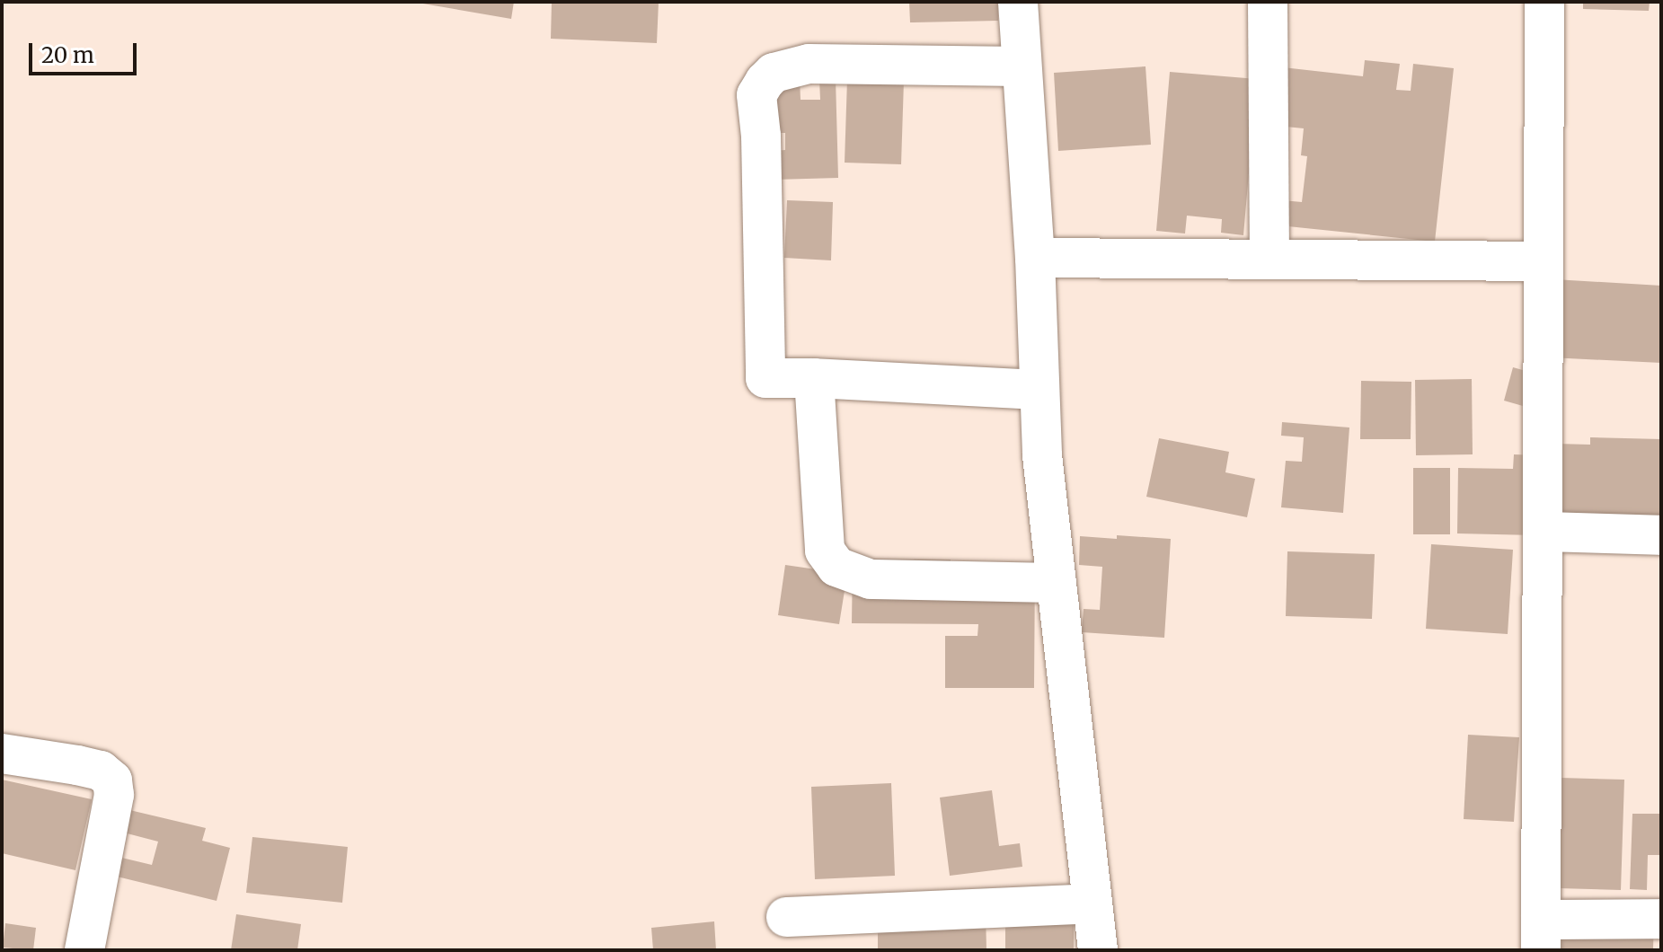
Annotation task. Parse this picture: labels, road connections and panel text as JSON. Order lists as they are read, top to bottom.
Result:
{
  "scale_bar": "20 m"
}
